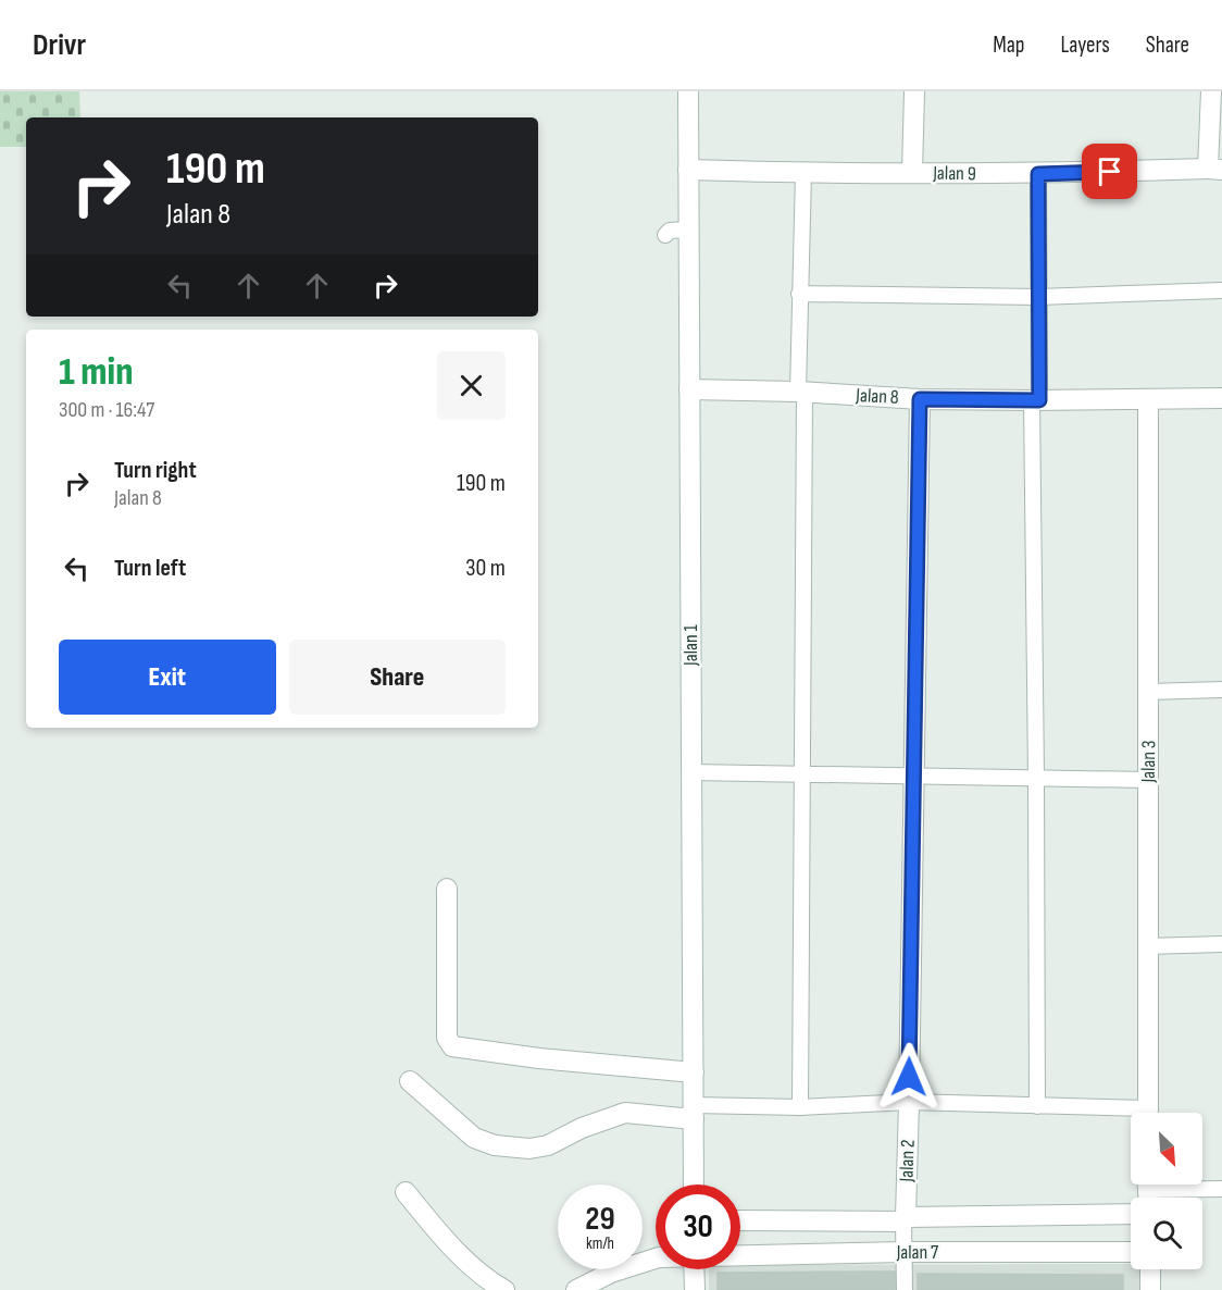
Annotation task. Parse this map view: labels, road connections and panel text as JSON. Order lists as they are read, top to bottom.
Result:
{
  "streets": {
    "street": [
      "Jalan 9",
      "Jalan 8",
      "Jalan 1",
      "Jalan 3",
      "Jalan 2",
      "Jalan 7"
    ]
  },
  "crossings": [
    ["Jalan 9", "Jalan 1"],
    ["Jalan 8", "Jalan 1"],
    ["Jalan 8", "Jalan 3"],
    ["Jalan 8", "Jalan 2"],
    ["Jalan 2", "Jalan 7"]
  ],
  "north": "bottom right",
  "page": {
    "header": "Drivr",
    "nav": ["Map", "Layers", "Share"],
    "turn": ["190 m", "Jalan 8"],
    "heading": ["1 min", "300 m · 16:47"],
    "list": [
      {
        "name": "Turn right",
        "note": "Jalan 8",
        "value": "190 m"
      },
      {
        "name": "Turn left",
        "value": "30 m"
      }
    ],
    "buttons": ["Exit", "Share"],
    "speed": "29 km/h",
    "limit": "30"
  }
}
